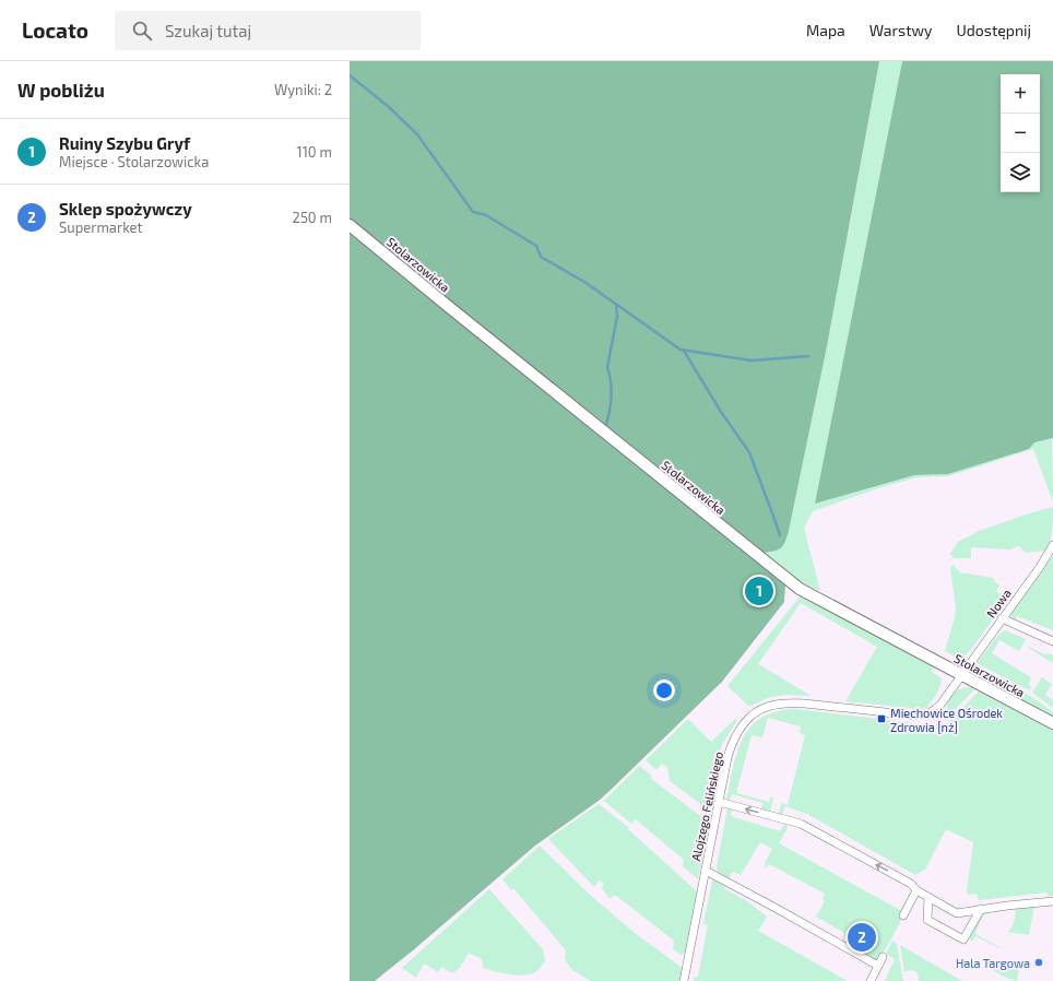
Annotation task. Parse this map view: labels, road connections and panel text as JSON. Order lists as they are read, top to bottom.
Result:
{
  "streets": {
    "street": ["Stolarzowicka", "Nowa", "Alojzego Felińskiego"]
  },
  "crossings": [
    ["Stolarzowicka", "Nowa"],
    ["Stolarzowicka", "Alojzego Felińskiego"],
    ["Nowa", "Alojzego Felińskiego"]
  ],
  "places": {
    "transit": ["Miechowice Ośrodek Zdrowia [nż]"],
    "other": ["Hala Targowa"]
  },
  "page": {
    "header": "Locato",
    "search": "Szukaj tutaj",
    "nav": ["Mapa", "Warstwy", "Udostępnij"],
    "heading": ["W pobliżu", "Wyniki: 2"],
    "map_buttons": ["+", "−"],
    "list": [
      {
        "mark": "1",
        "name": "Ruiny Szybu Gryf",
        "note": "Miejsce · Stolarzowicka",
        "value": "110 m"
      },
      {
        "mark": "2",
        "name": "Sklep spożywczy",
        "note": "Supermarket",
        "value": "250 m"
      }
    ],
    "pins": ["1", "2"]
  }
}
